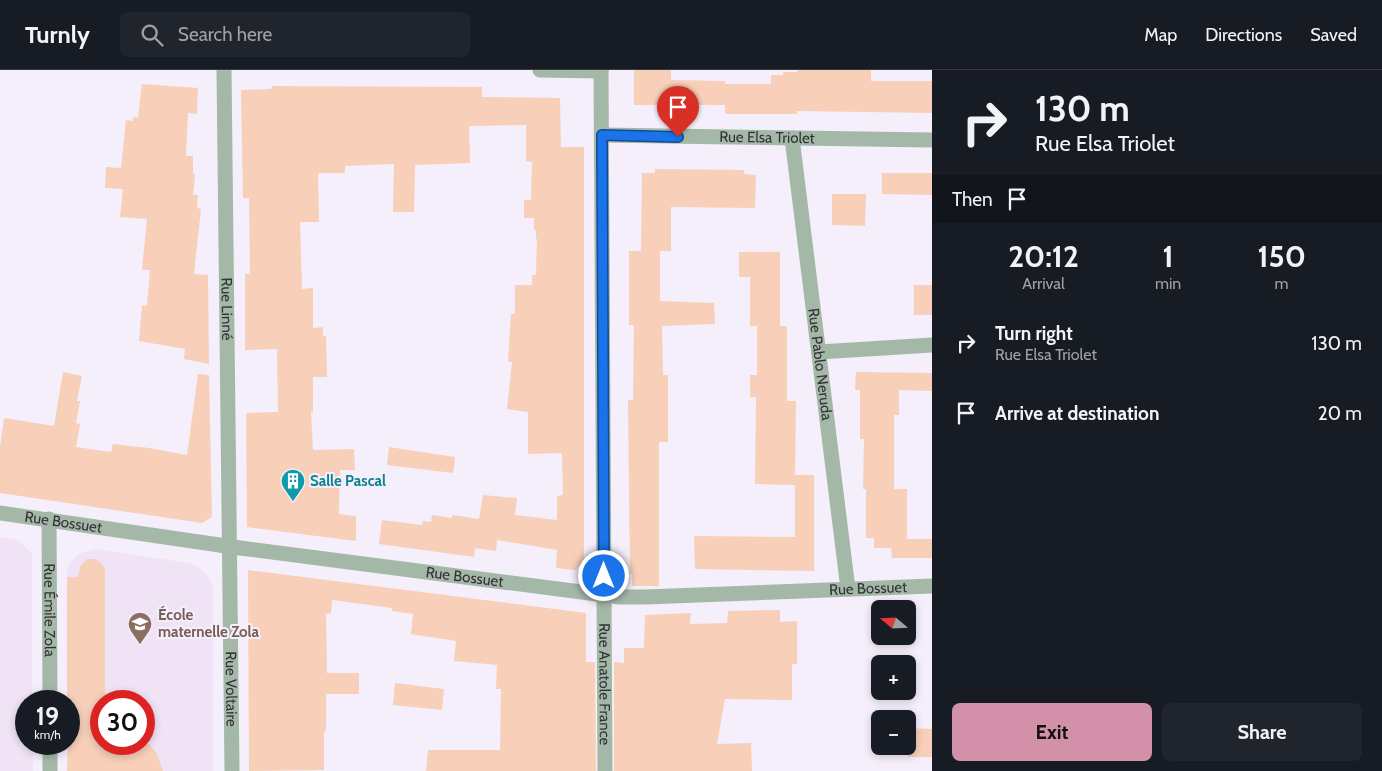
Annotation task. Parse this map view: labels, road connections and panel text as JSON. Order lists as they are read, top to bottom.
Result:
{
  "streets": {
    "street": [
      "Rue Elsa Triolet",
      "Rue Linné",
      "Rue Pablo Neruda",
      "Rue Bossuet",
      "Rue Émile Zola",
      "Rue Anatole France",
      "Rue Voltaire"
    ]
  },
  "crossings": [
    ["Rue Elsa Triolet", "Rue Pablo Neruda"],
    ["Rue Elsa Triolet", "Rue Anatole France"],
    ["Rue Linné", "Rue Bossuet"],
    ["Rue Linné", "Rue Voltaire"],
    ["Rue Pablo Neruda", "Rue Bossuet"],
    ["Rue Bossuet", "Rue Émile Zola"],
    ["Rue Bossuet", "Rue Anatole France"],
    ["Rue Bossuet", "Rue Voltaire"]
  ],
  "places": {
    "building": ["Salle Pascal"],
    "school or university": ["École maternelle Zola"]
  },
  "north": "left",
  "page": {
    "header": "Turnly",
    "search": "Search here",
    "nav": ["Map", "Directions", "Saved"],
    "turn": ["130 m", "Rue Elsa Triolet"],
    "then": "Then",
    "eta": [
      "20:12",
      "Arrival",
      "1",
      "min",
      "150",
      "m"
    ],
    "list": [
      {
        "name": "Turn right",
        "note": "Rue Elsa Triolet",
        "value": "130 m"
      },
      {
        "name": "Arrive at destination",
        "value": "20 m"
      }
    ],
    "map_buttons": ["+", "−"],
    "speed": "19 km/h",
    "limit": "30",
    "buttons": ["Exit", "Share"]
  }
}
